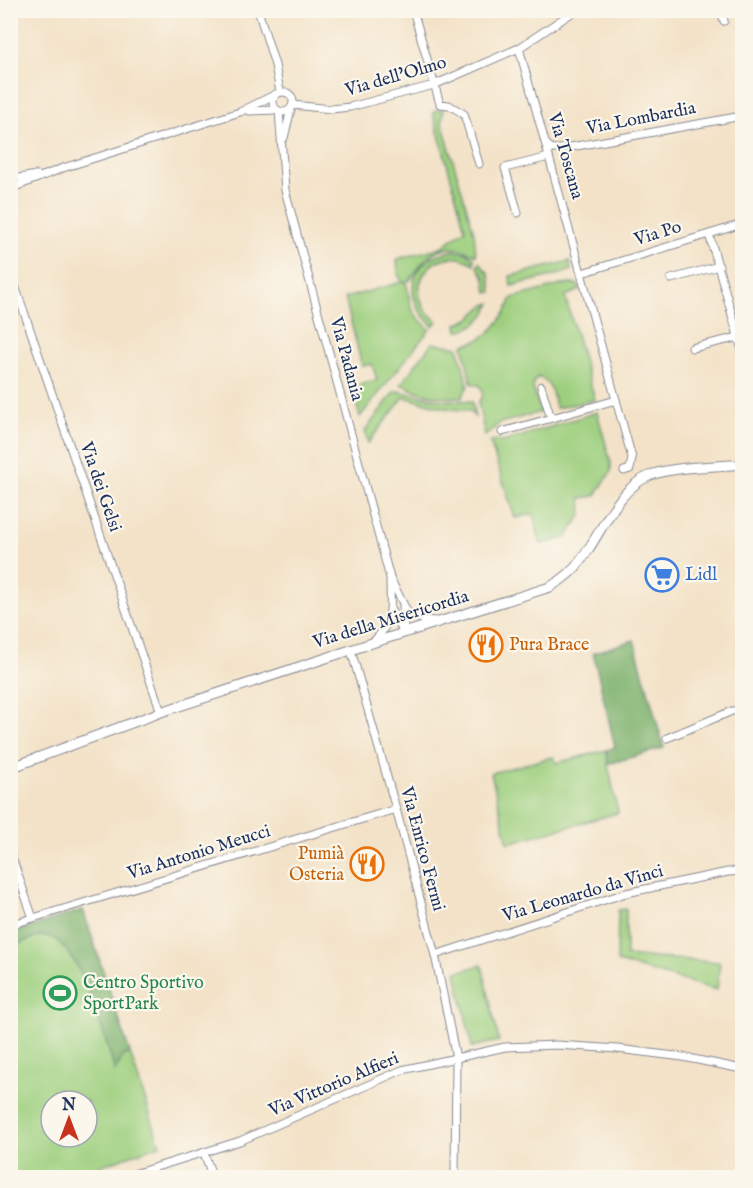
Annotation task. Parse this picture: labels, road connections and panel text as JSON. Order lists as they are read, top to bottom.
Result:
{
  "streets": {
    "street": [
      "Via dell'Olmo",
      "Via Lombardia",
      "Via Toscana",
      "Via Po",
      "Via Padania",
      "Via dei Gelsi",
      "Via della Misericordia",
      "Via Enrico Fermi",
      "Via Antonio Meucci",
      "Via Leonardo da Vinci",
      "Via Vittorio Alfieri"
    ]
  },
  "crossings": [
    ["Via dell'Olmo", "Via Toscana"],
    ["Via dell'Olmo", "Via Padania"],
    ["Via Lombardia", "Via Toscana"],
    ["Via Toscana", "Via Po"],
    ["Via Padania", "Via della Misericordia"],
    ["Via dei Gelsi", "Via della Misericordia"],
    ["Via della Misericordia", "Via Enrico Fermi"],
    ["Via Enrico Fermi", "Via Antonio Meucci"],
    ["Via Enrico Fermi", "Via Leonardo da Vinci"],
    ["Via Enrico Fermi", "Via Vittorio Alfieri"]
  ],
  "places": {
    "supermarket": ["Lidl"],
    "restaurant": ["Pura Brace", "Pumià Osteria"],
    "sports": ["Centro Sportivo SportPark"]
  },
  "north": "top"
}
